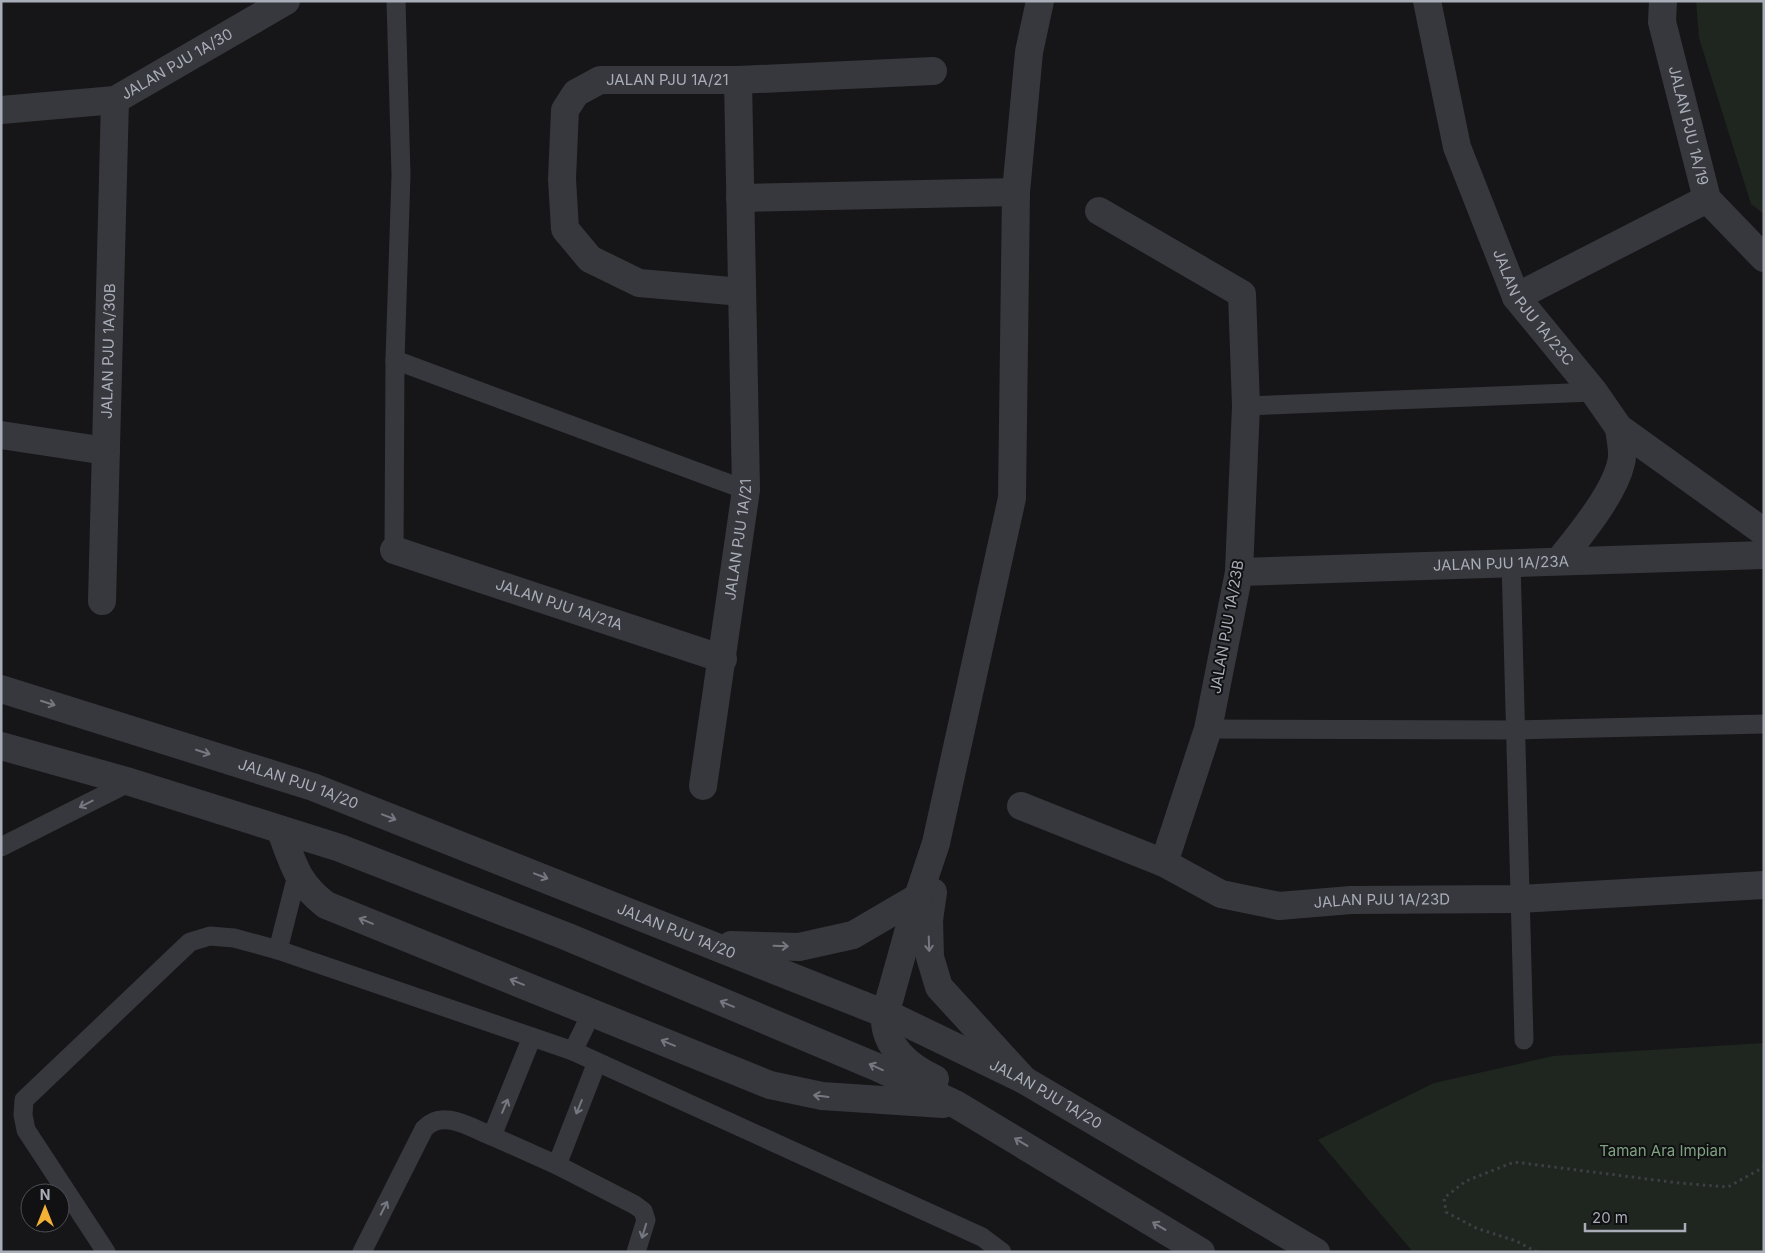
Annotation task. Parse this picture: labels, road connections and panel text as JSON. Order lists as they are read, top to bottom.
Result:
{
  "streets": {
    "street": [
      "JALAN PJU 1A/30",
      "JALAN PJU 1A/21",
      "JALAN PJU 1A/19",
      "JALAN PJU 1A/23C",
      "JALAN PJU 1A/30B",
      "JALAN PJU 1A/23A",
      "JALAN PJU 1A/21A",
      "JALAN PJU 1A/23B",
      "JALAN PJU 1A/20",
      "JALAN PJU 1A/23D"
    ]
  },
  "crossings": [
    ["JALAN PJU 1A/30", "JALAN PJU 1A/30B"],
    ["JALAN PJU 1A/21", "JALAN PJU 1A/21A"],
    ["JALAN PJU 1A/23A", "JALAN PJU 1A/23B"],
    ["JALAN PJU 1A/23B", "JALAN PJU 1A/23D"]
  ],
  "parks": ["Taman Ara Impian"],
  "scale_bar": "20 m",
  "north": "top"
}
